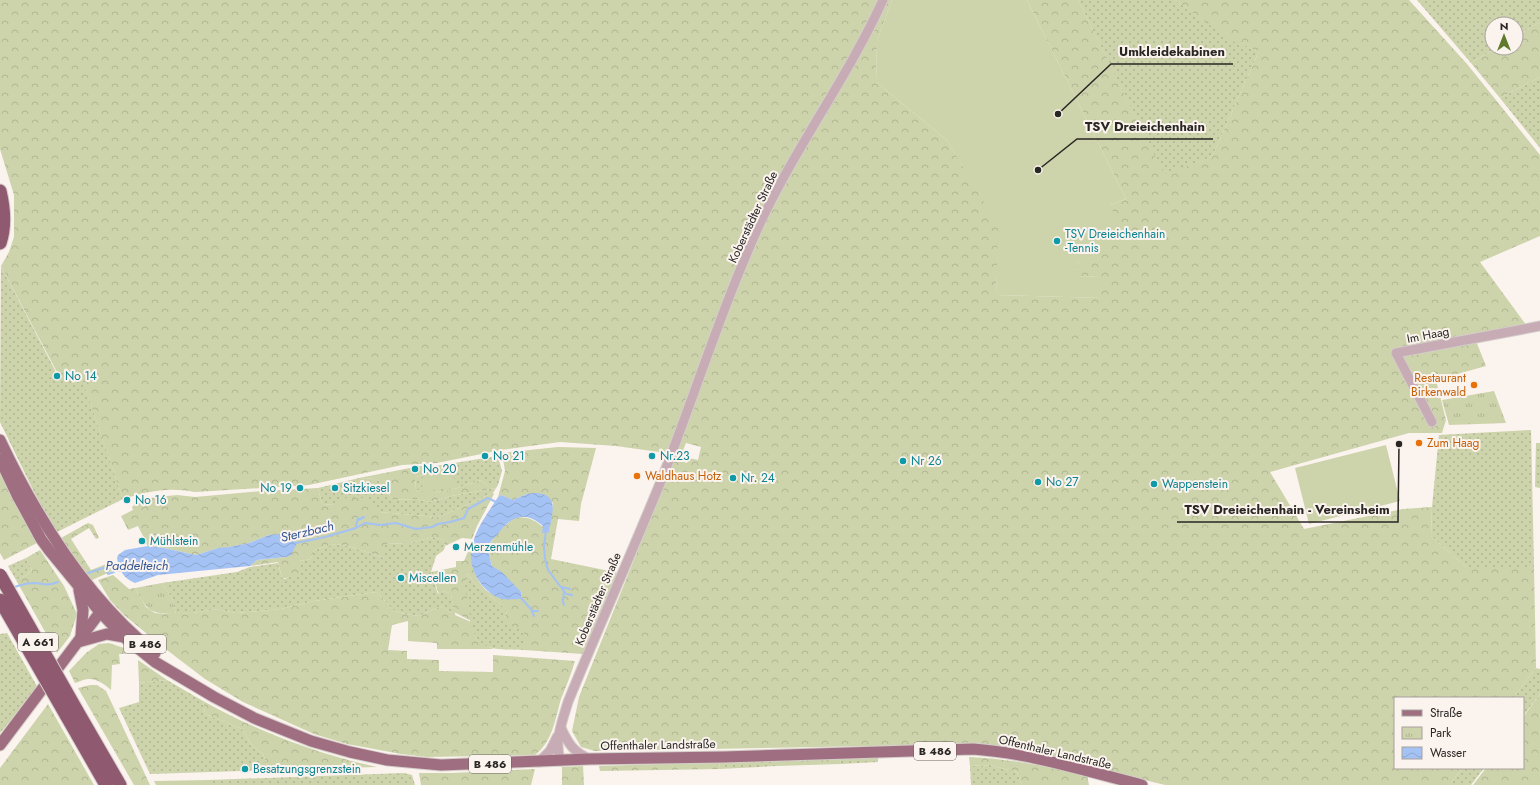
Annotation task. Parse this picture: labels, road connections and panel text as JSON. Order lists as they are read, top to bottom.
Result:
{
  "streets": {
    "highway": ["A 661"],
    "main road": ["B 486", "Offenthaler Landstraße"],
    "street": ["Koberstädter Straße", "Im Haag"]
  },
  "water": ["Sterzbach", "Paddelteich"],
  "places": [
    "Umkleidekabinen",
    "TSV Dreieichenhain",
    "TSV Dreieichenhain -Tennis",
    "No 14",
    "Restaurant Birkenwald",
    "Zum Haag",
    "TSV Dreieichenhain - Vereinsheim",
    "No 21",
    "Nr.23",
    "Nr 26",
    "No 20",
    "Waldhaus Hotz",
    "Nr. 24",
    "No 27",
    "Wappenstein",
    "No 19",
    "Sitzkiesel",
    "No 16",
    "Mühlstein",
    "Merzenmühle",
    "Miscellen",
    "Besatzungsgrenzstein"
  ],
  "legend": ["Straße", "Park", "Wasser"],
  "north": "top"
}
